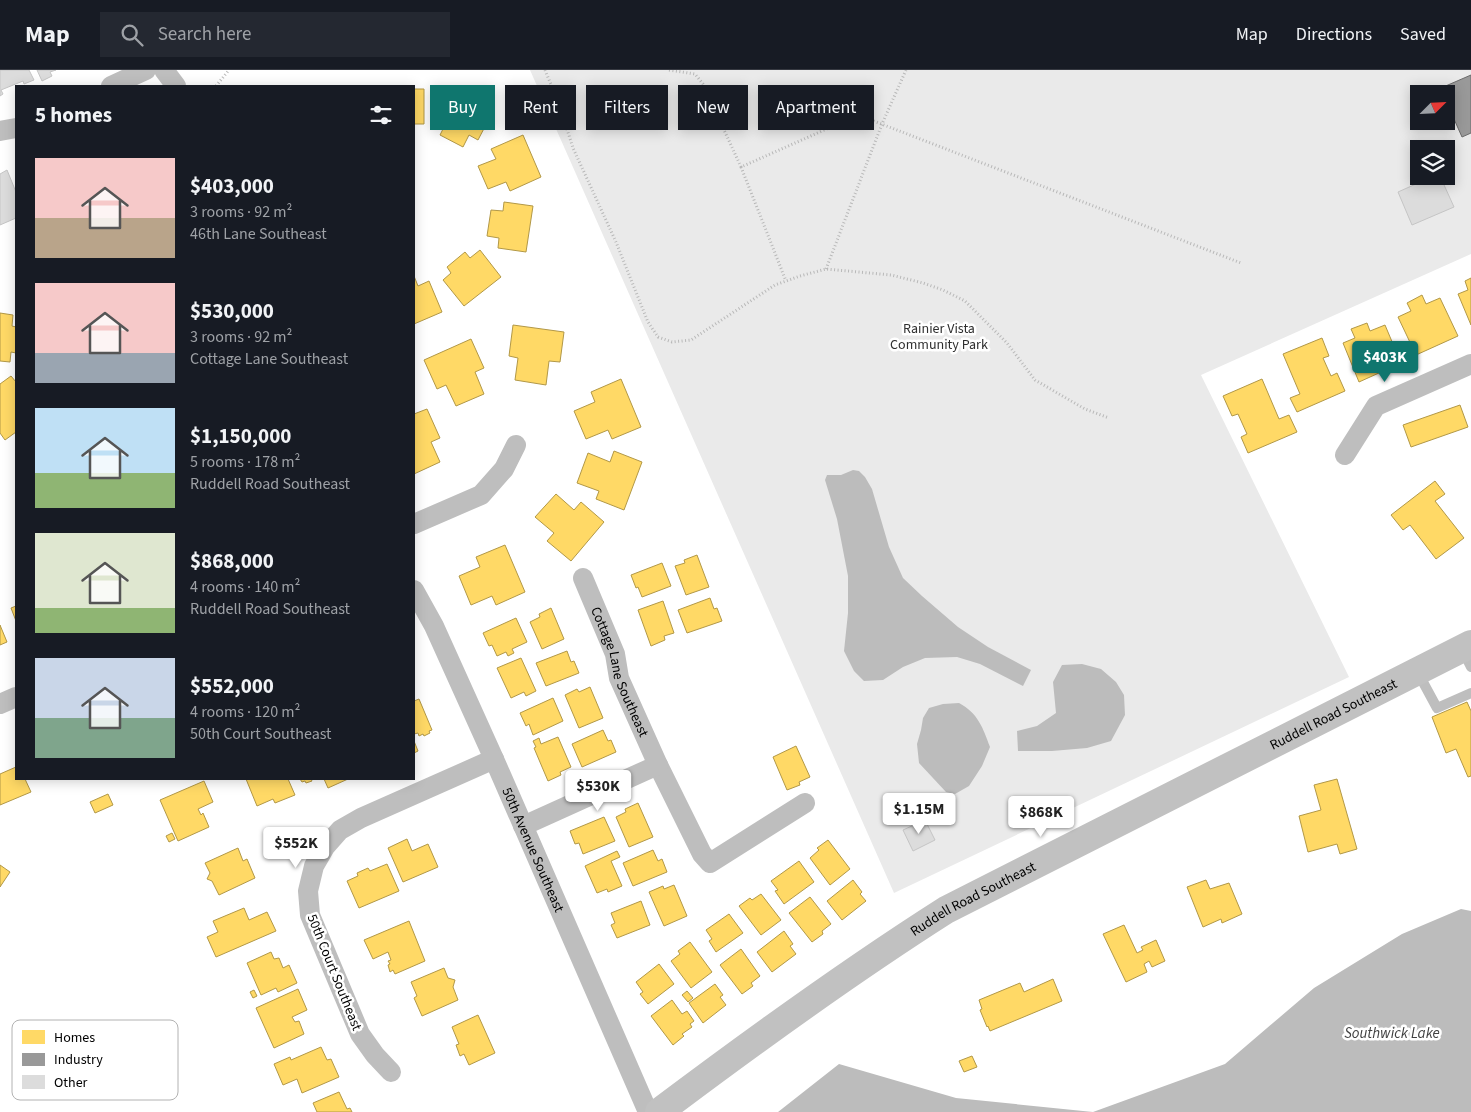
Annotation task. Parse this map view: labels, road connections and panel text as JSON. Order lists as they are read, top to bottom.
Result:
{
  "streets": {
    "main road": ["Ruddell Road Southeast"],
    "street": ["Cottage Lane Southeast", "50th Avenue Southeast", "50th Court Southeast"]
  },
  "crossings": [
    ["50th Avenue Southeast", "50th Court Southeast"]
  ],
  "water": ["Southwick Lake"],
  "parks": ["Rainier Vista Community Park"],
  "legend": ["Homes", "Industry", "Other"],
  "north": "top right",
  "page": {
    "header": "Map",
    "search": "Search here",
    "nav": ["Map", "Directions", "Saved"],
    "chip": [
      "Buy",
      "Rent",
      "Filters",
      "New",
      "Apartment"
    ],
    "heading": "5 homes",
    "list": [
      {
        "name": "$403,000",
        "note": "3 rooms · 92 m² · 46th Lane Southeast"
      },
      {
        "name": "$530,000",
        "note": "3 rooms · 92 m² · Cottage Lane Southeast"
      },
      {
        "name": "$1,150,000",
        "note": "5 rooms · 178 m² · Ruddell Road Southeast"
      },
      {
        "name": "$868,000",
        "note": "4 rooms · 140 m² · Ruddell Road Southeast"
      },
      {
        "name": "$552,000",
        "note": "4 rooms · 120 m² · 50th Court Southeast"
      }
    ],
    "price": [
      "$403K",
      "$530K",
      "$1.15M",
      "$868K",
      "$552K"
    ]
  }
}
